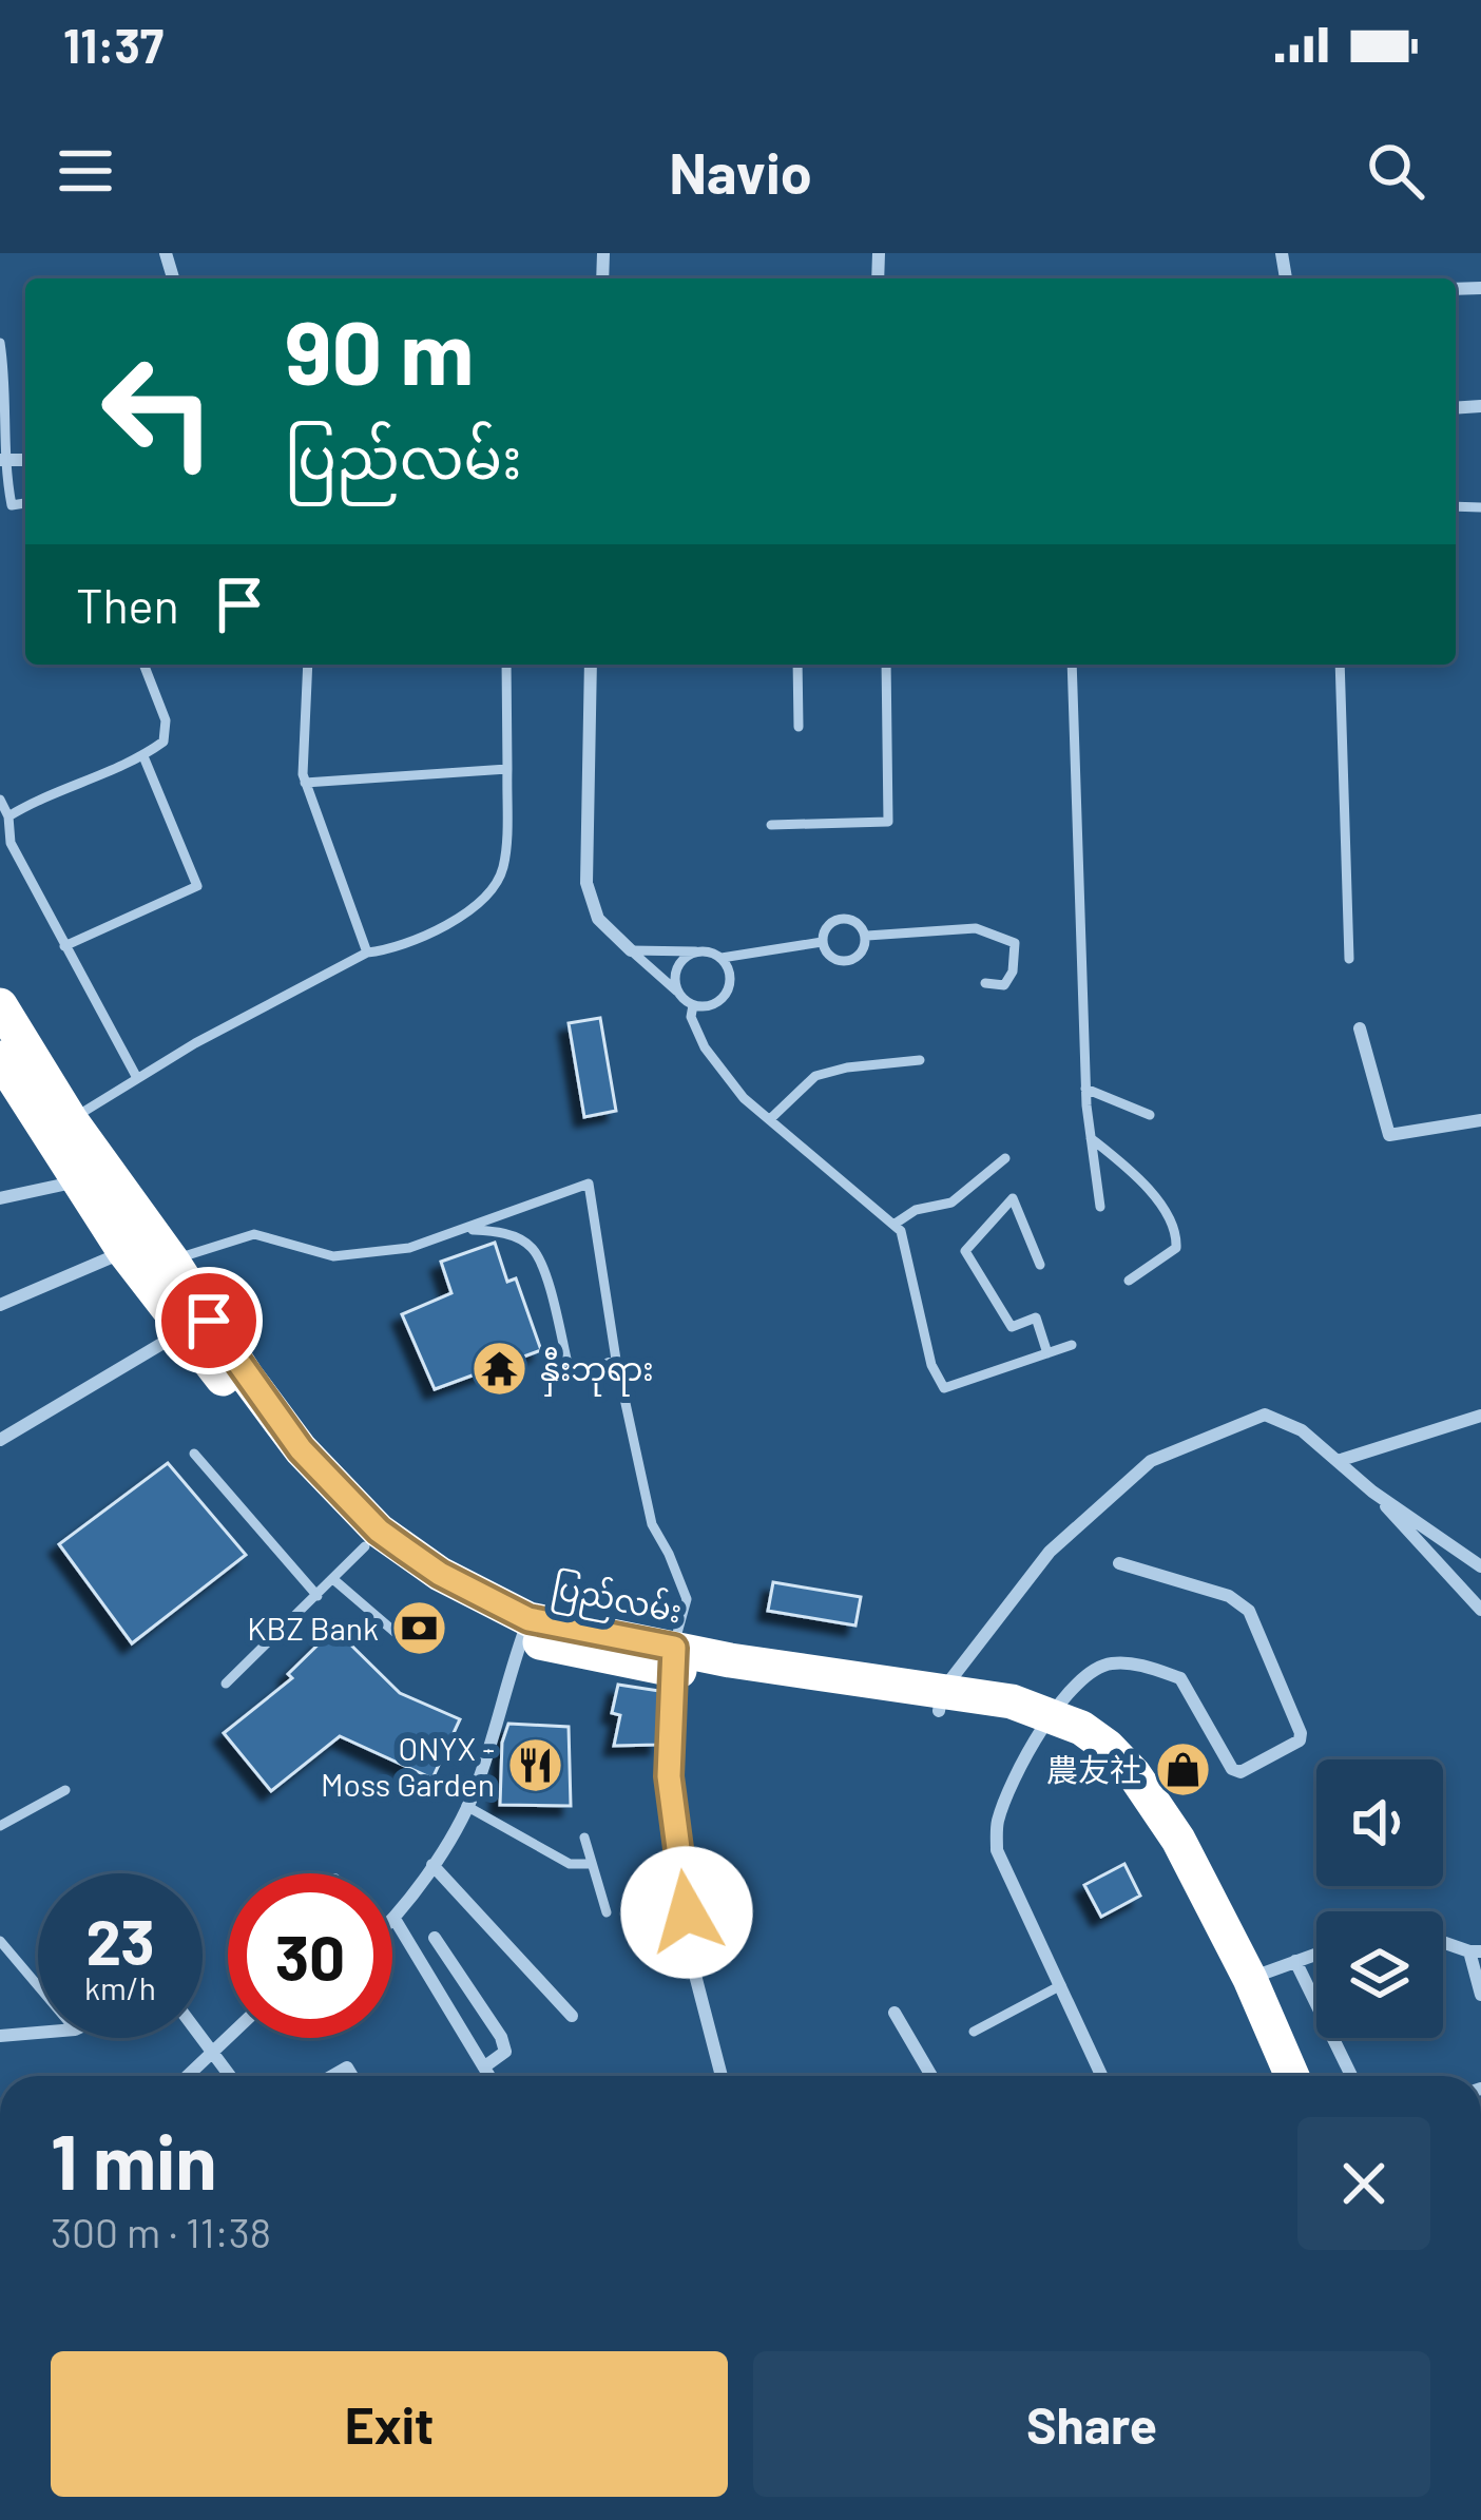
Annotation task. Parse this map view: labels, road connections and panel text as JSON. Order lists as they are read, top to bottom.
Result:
{
  "streets": {
    "highway": ["ပြည်လမ်း"]
  },
  "places": {
    "temple": ["နှီးဘုရား"],
    "bank": ["KBZ Bank"],
    "restaurant": ["ONYX - Moss Garden"],
    "shop": ["農友社"]
  },
  "page": {
    "status": "11:37",
    "header": "Navio",
    "turn": ["90 m", "ပြည်လမ်း"],
    "then": "Then",
    "speed": "23 km/h",
    "limit": "30",
    "heading": ["1 min", "300 m · 11:38"],
    "buttons": ["Exit", "Share"]
  }
}
